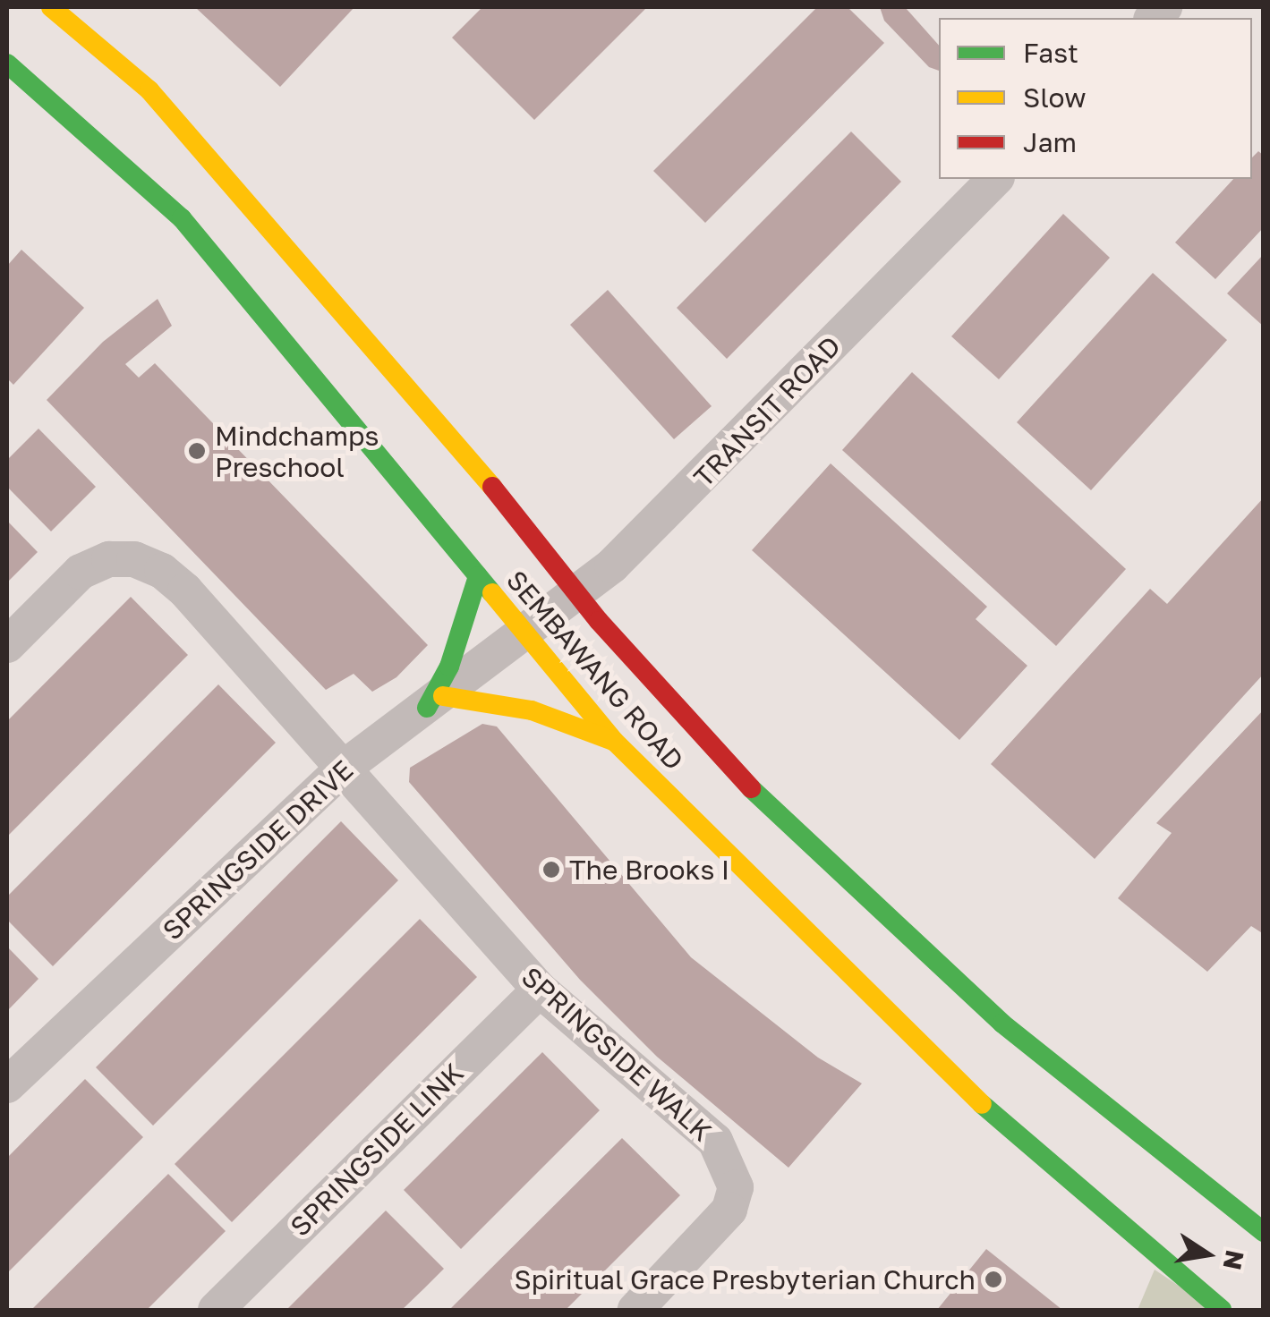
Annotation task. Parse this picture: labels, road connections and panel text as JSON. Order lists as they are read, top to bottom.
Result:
{
  "streets": {
    "main road": ["SEMBAWANG ROAD"],
    "street": [
      "TRANSIT ROAD",
      "SPRINGSIDE DRIVE",
      "SPRINGSIDE WALK",
      "SPRINGSIDE LINK"
    ]
  },
  "crossings": [
    ["TRANSIT ROAD", "SEMBAWANG ROAD"],
    ["TRANSIT ROAD", "SPRINGSIDE DRIVE"],
    ["SEMBAWANG ROAD", "SPRINGSIDE DRIVE"],
    ["SPRINGSIDE DRIVE", "SPRINGSIDE WALK"],
    ["SPRINGSIDE WALK", "SPRINGSIDE LINK"]
  ],
  "places": ["Mindchamps Preschool", "The Brooks I", "Spiritual Grace Presbyterian Church"],
  "legend": ["Fast", "Slow", "Jam"],
  "north": "right"
}
